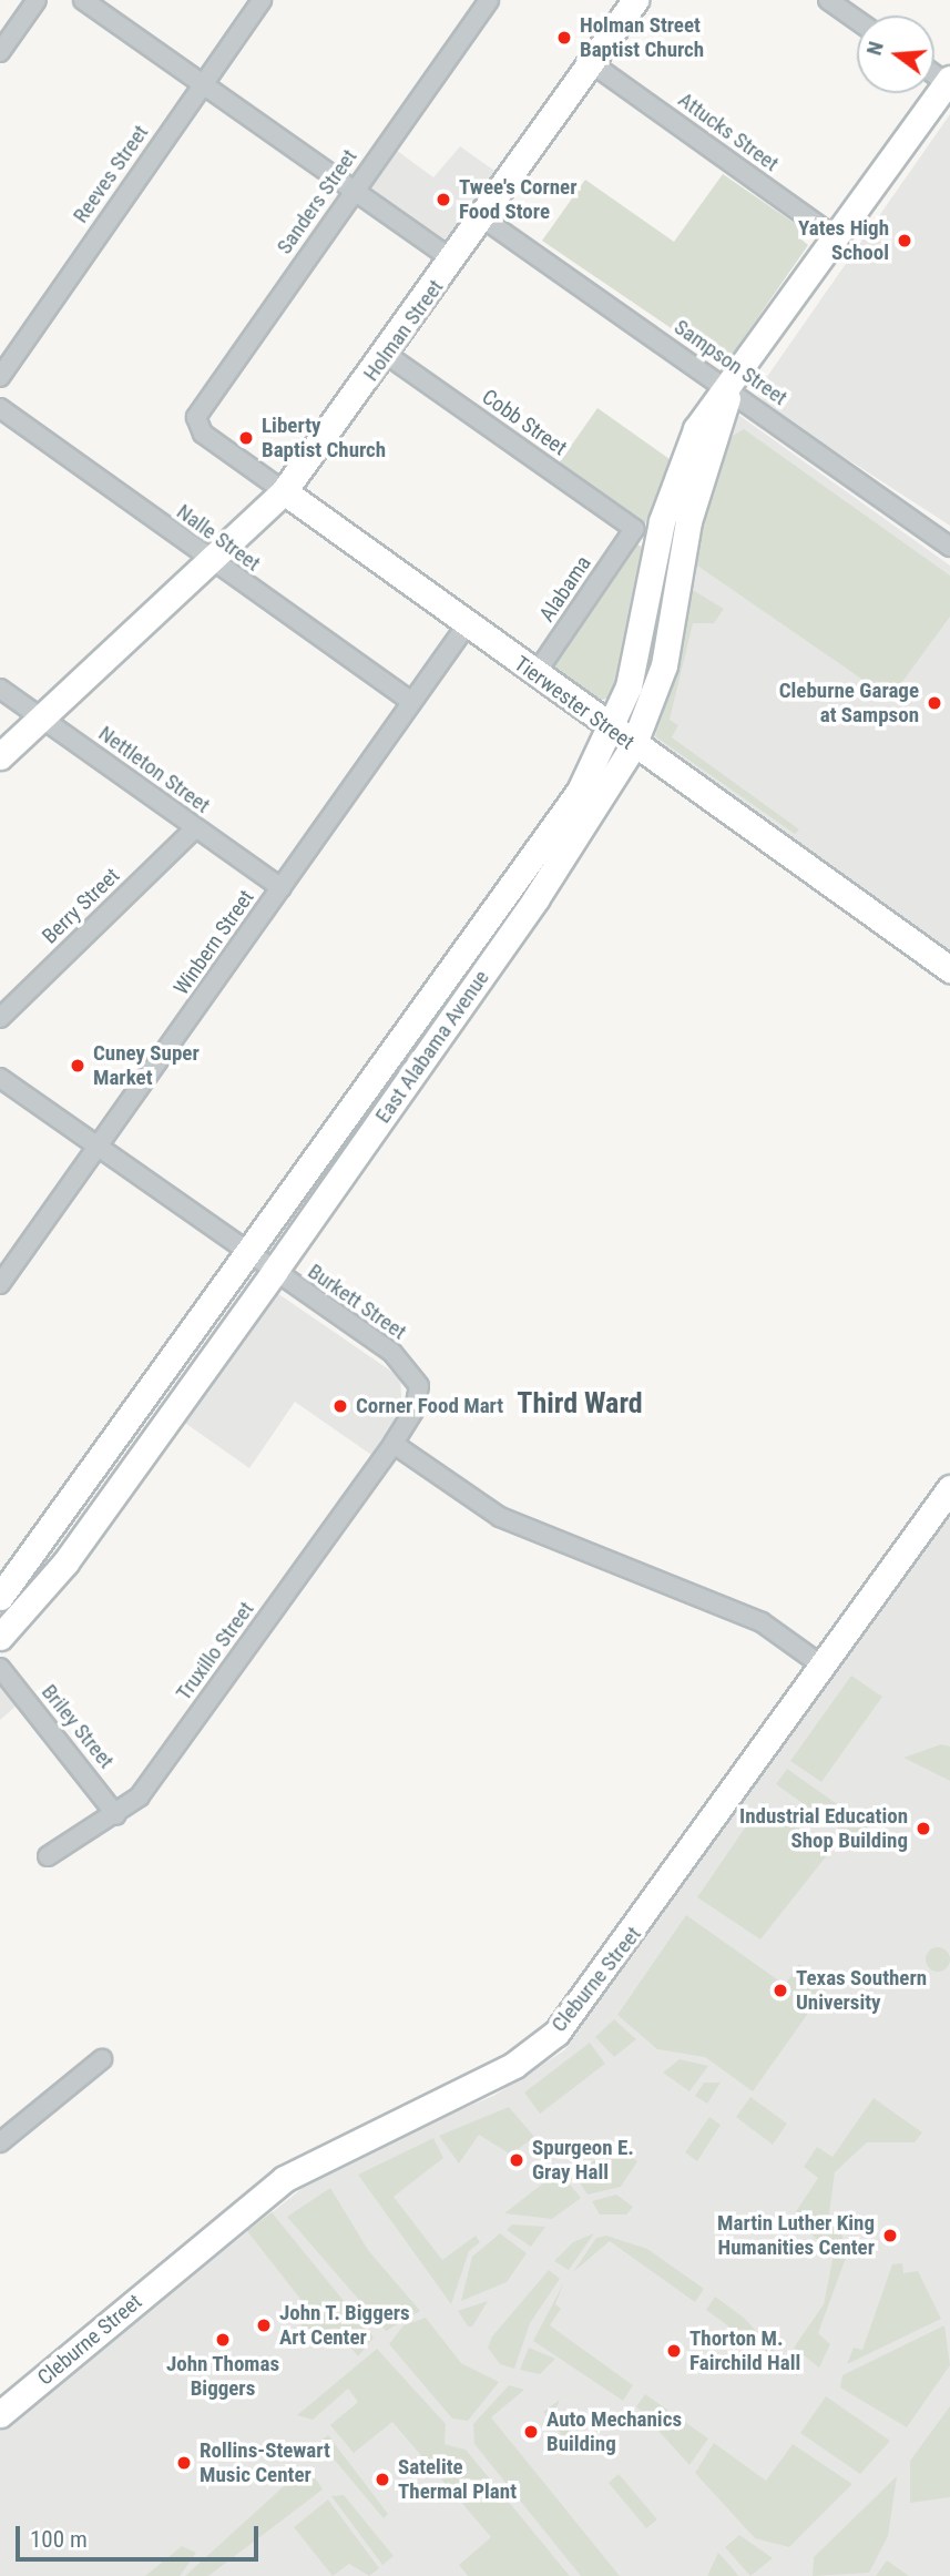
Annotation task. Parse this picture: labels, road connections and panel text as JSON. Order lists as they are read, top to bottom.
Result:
{
  "streets": {
    "street": [
      "Attucks Street",
      "Reeves Street",
      "Sanders Street",
      "Holman Street",
      "Sampson Street",
      "Cobb Street",
      "Nalle Street",
      "Alabama",
      "Tierwester Street",
      "Nettleton Street",
      "Berry Street",
      "Winbern Street",
      "East Alabama Avenue",
      "Burkett Street",
      "Truxillo Street",
      "Briley Street",
      "Cleburne Street"
    ]
  },
  "crossings": [
    ["Attucks Street", "Holman Street"],
    ["Attucks Street", "East Alabama Avenue"],
    ["Sanders Street", "Tierwester Street"],
    ["Holman Street", "Sampson Street"],
    ["Holman Street", "Cobb Street"],
    ["Holman Street", "Nalle Street"],
    ["Holman Street", "Tierwester Street"],
    ["Holman Street", "Nettleton Street"],
    ["Sampson Street", "East Alabama Avenue"],
    ["Cobb Street", "Alabama"],
    ["Nalle Street", "Winbern Street"],
    ["Alabama", "Tierwester Street"],
    ["Tierwester Street", "Winbern Street"],
    ["Tierwester Street", "East Alabama Avenue"],
    ["Nettleton Street", "Berry Street"],
    ["Nettleton Street", "Winbern Street"],
    ["Winbern Street", "Burkett Street"],
    ["East Alabama Avenue", "Burkett Street"],
    ["Burkett Street", "Truxillo Street"],
    ["Truxillo Street", "Briley Street"]
  ],
  "districts": ["Third Ward"],
  "places": [
    "Holman Street Baptist Church",
    "Twee's Corner Food Store",
    "Yates High School",
    "Liberty Baptist Church",
    "Cleburne Garage at Sampson",
    "Cuney Super Market",
    "Corner Food Mart",
    "Industrial Education Shop Building",
    "Texas Southern University",
    "Spurgeon E. Gray Hall",
    "Martin Luther King Humanities Center",
    "John T. Biggers Art Center",
    "John Thomas Biggers",
    "Thorton M. Fairchild Hall",
    "Auto Mechanics Building",
    "Rollins-Stewart Music Center",
    "Satelite Thermal Plant"
  ],
  "scale_bar": "100 m",
  "north": "left"
}
